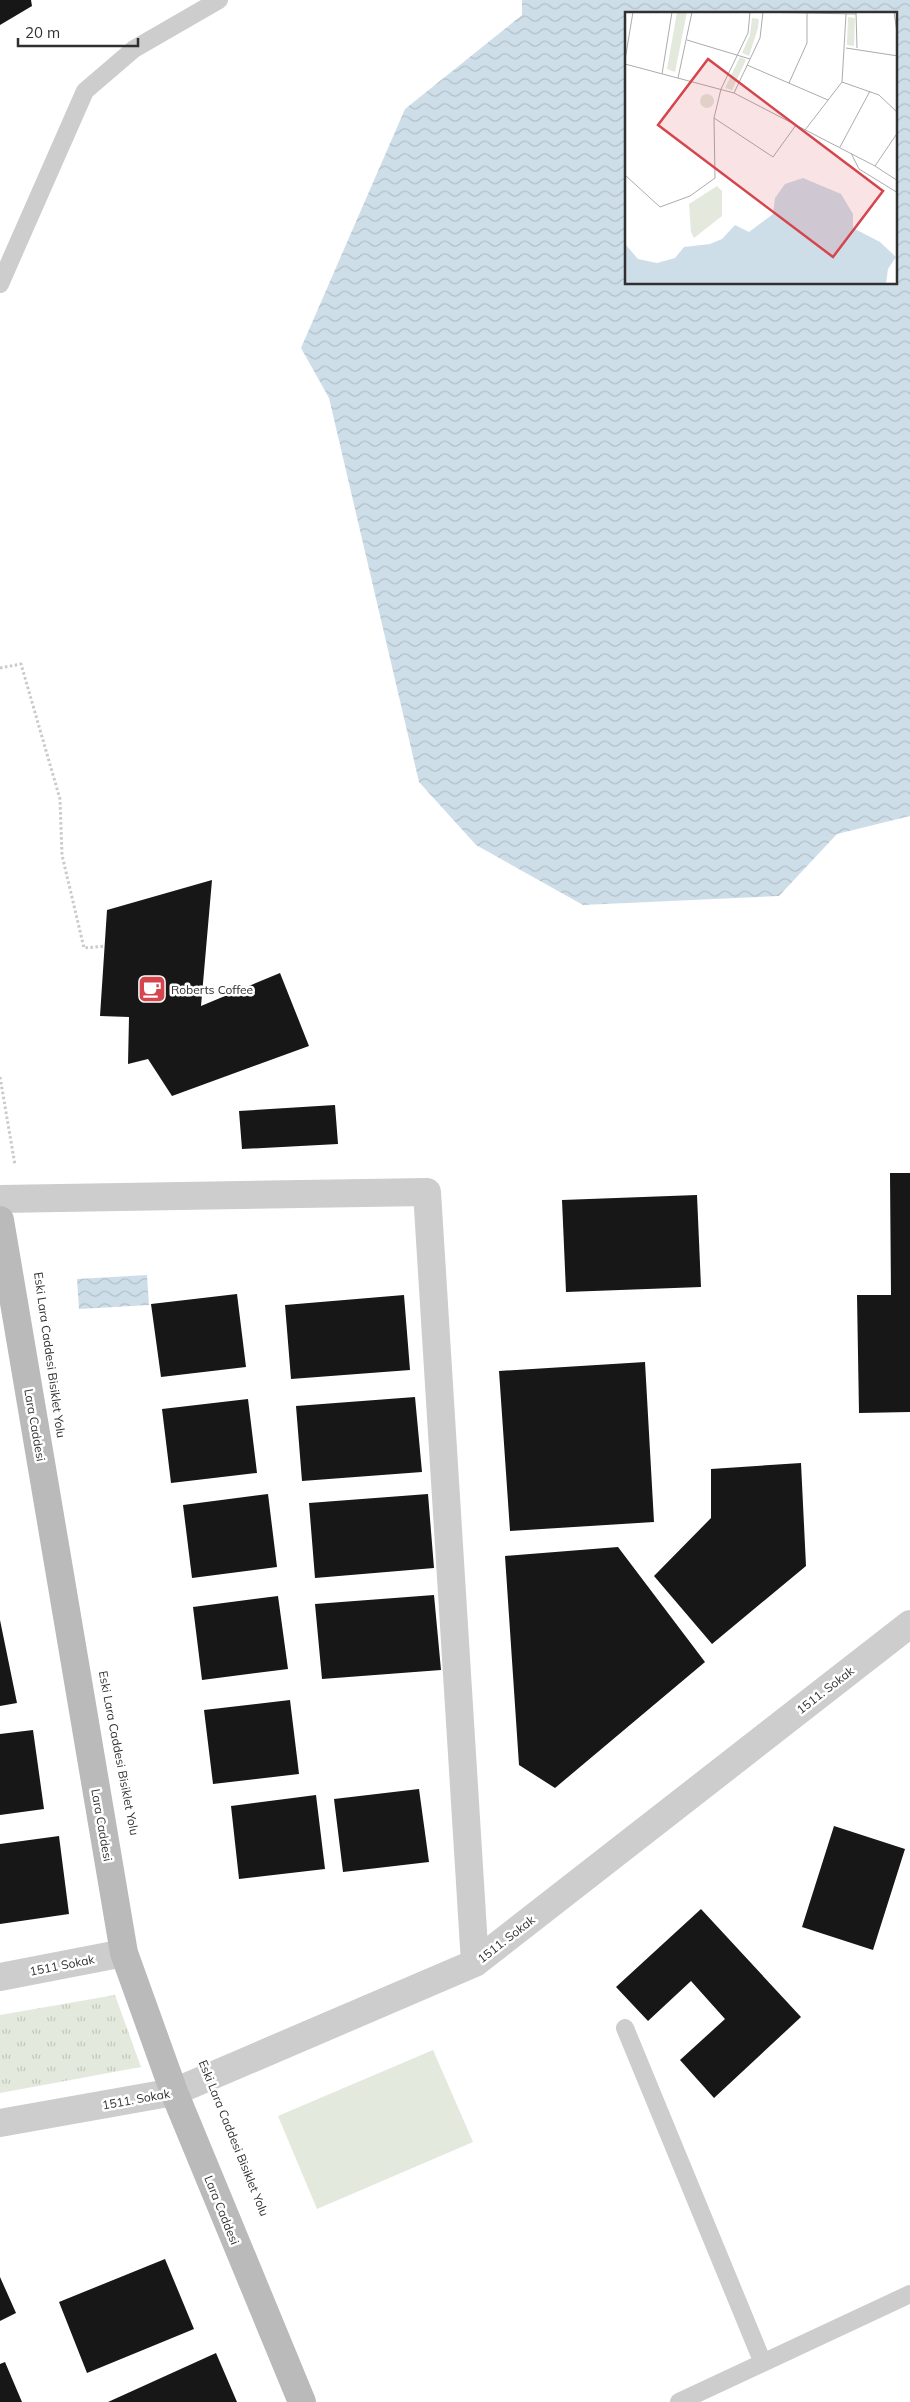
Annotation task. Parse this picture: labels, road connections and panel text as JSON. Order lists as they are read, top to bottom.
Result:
{
  "streets": {
    "street": ["Lara Caddesi", "1511. Sokak", "1511 Sokak"]
  },
  "crossings": [
    ["Lara Caddesi", "1511. Sokak"],
    ["Lara Caddesi", "1511 Sokak"]
  ],
  "places": {
    "cafe": ["Roberts Coffee"]
  },
  "scale_bar": "20 m"
}
